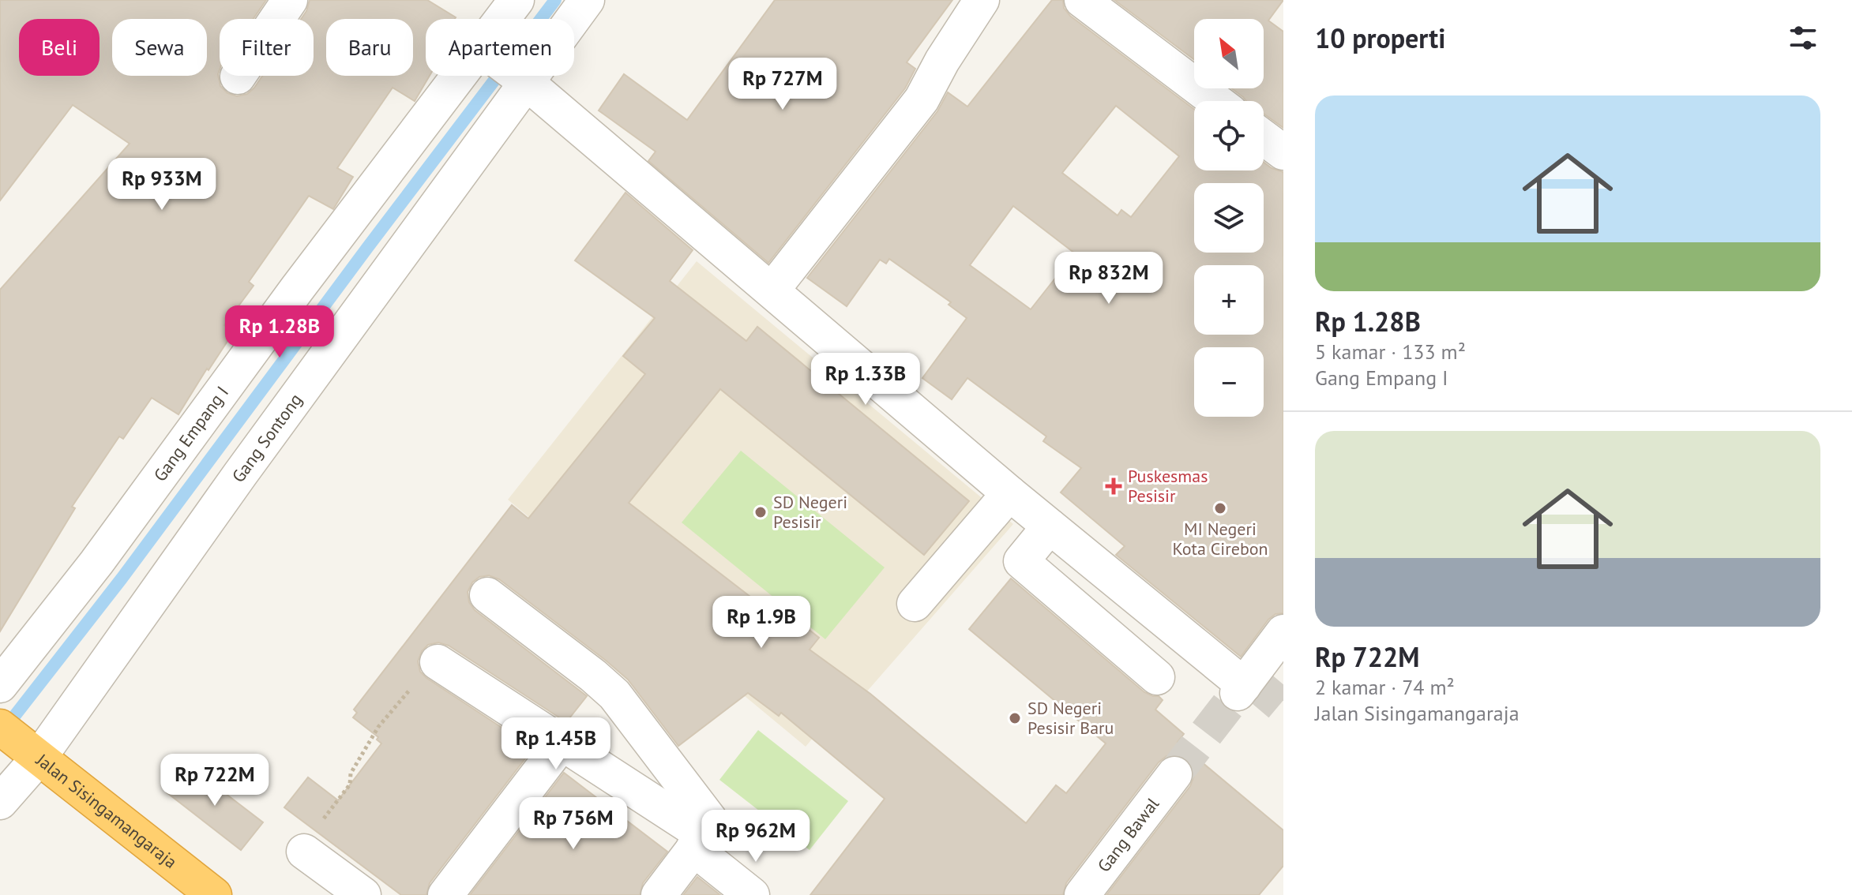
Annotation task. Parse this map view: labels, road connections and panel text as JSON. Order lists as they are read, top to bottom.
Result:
{
  "streets": {
    "highway": ["Jalan Sisingamangaraja"],
    "street": ["Gang Empang I", "Gang Sontong", "Gang Bawal"]
  },
  "crossings": [
    ["Gang Sontong", "Jalan Sisingamangaraja"]
  ],
  "places": {
    "health": ["Puskesmas Pesisir"],
    "other": ["MI Negeri Kota Cirebon", "SD Negeri Pesisir", "SD Negeri Pesisir Baru"]
  },
  "north": "top left",
  "page": {
    "heading": "10 properti",
    "map_buttons": ["+", "−"],
    "chip": [
      "Beli",
      "Sewa",
      "Filter",
      "Baru",
      "Apartemen"
    ],
    "price": [
      "Rp 727M",
      "Rp 933M",
      "Rp 832M",
      "Rp 1.28B",
      "Rp 1.33B",
      "Rp 1.9B",
      "Rp 1.45B",
      "Rp 722M",
      "Rp 756M",
      "Rp 962M"
    ],
    "list": [
      {
        "name": "Rp 1.28B",
        "note": "5 kamar · 133 m² · Gang Empang I"
      },
      {
        "name": "Rp 722M",
        "note": "2 kamar · 74 m² · Jalan Sisingamangaraja"
      }
    ]
  }
}
